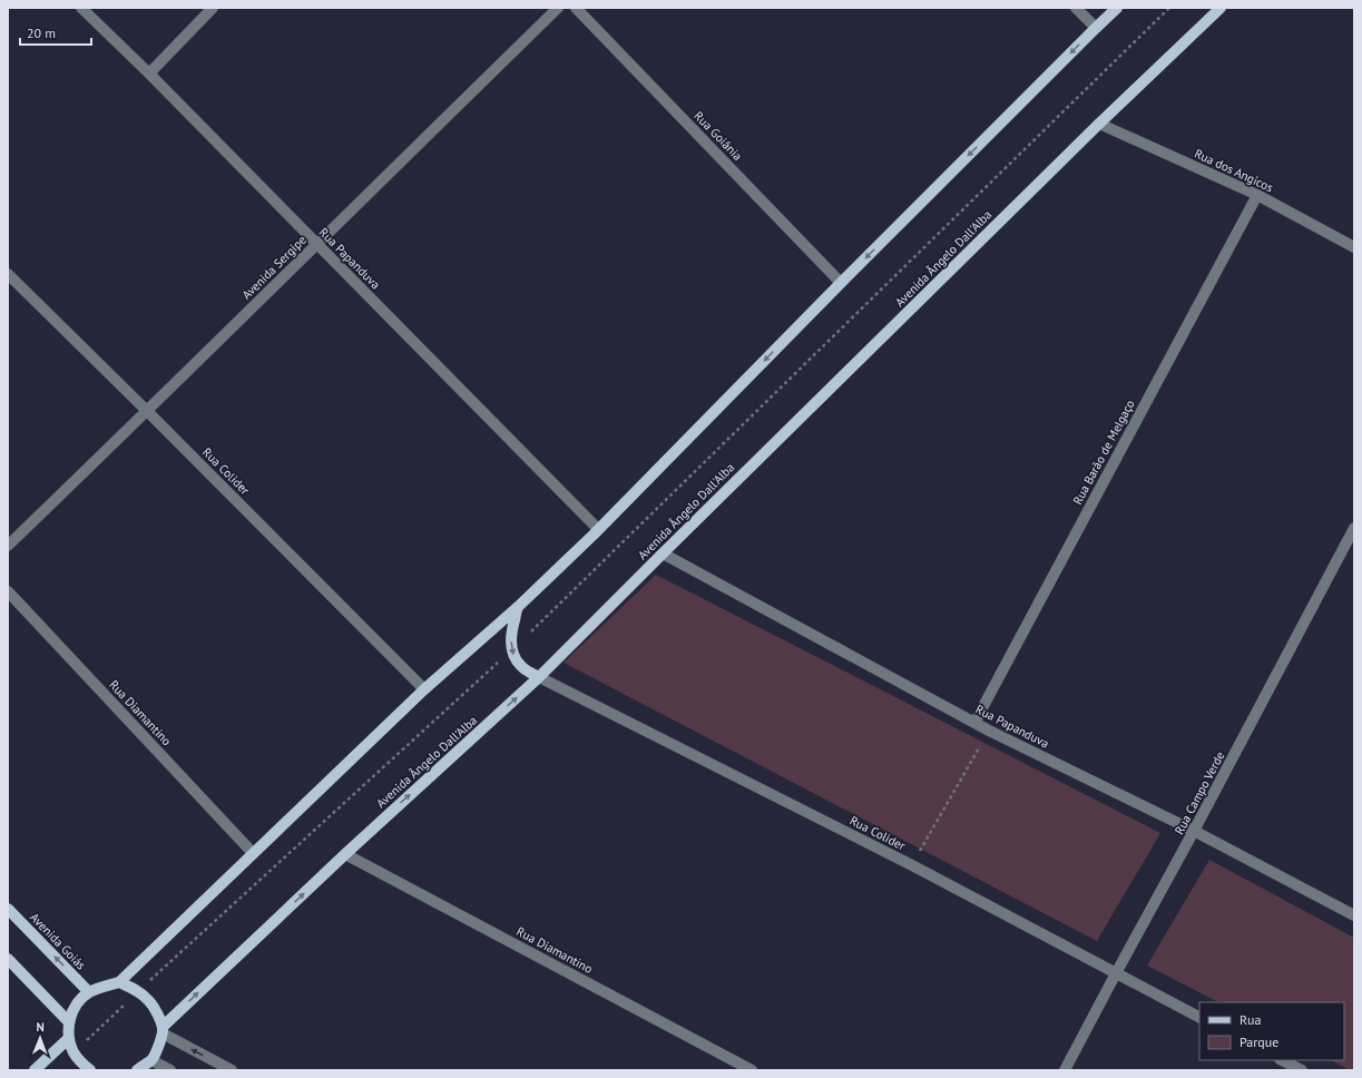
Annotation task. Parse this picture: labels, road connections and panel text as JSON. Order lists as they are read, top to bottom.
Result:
{
  "streets": {
    "main road": ["Avenida Ângelo Dall'Alba", "Avenida Goiás"],
    "street": [
      "Rua Goiânia",
      "Rua dos Angicos",
      "Rua Papanduva",
      "Avenida Sergipe",
      "Rua Barão de Melgaço",
      "Rua Colider",
      "Rua Diamantino",
      "Rua Campo Verde"
    ]
  },
  "crossings": [
    ["Rua dos Angicos", "Avenida Ângelo Dall'Alba"],
    ["Rua dos Angicos", "Rua Barão de Melgaço"],
    ["Rua Papanduva", "Avenida Ângelo Dall'Alba"],
    ["Rua Papanduva", "Avenida Sergipe"],
    ["Rua Papanduva", "Rua Barão de Melgaço"],
    ["Rua Papanduva", "Rua Campo Verde"],
    ["Avenida Ângelo Dall'Alba", "Rua Colider"],
    ["Avenida Ângelo Dall'Alba", "Rua Diamantino"],
    ["Avenida Sergipe", "Rua Colider"],
    ["Rua Colider", "Rua Campo Verde"]
  ],
  "legend": ["Rua", "Parque"],
  "scale_bar": "20 m",
  "north": "top"
}
